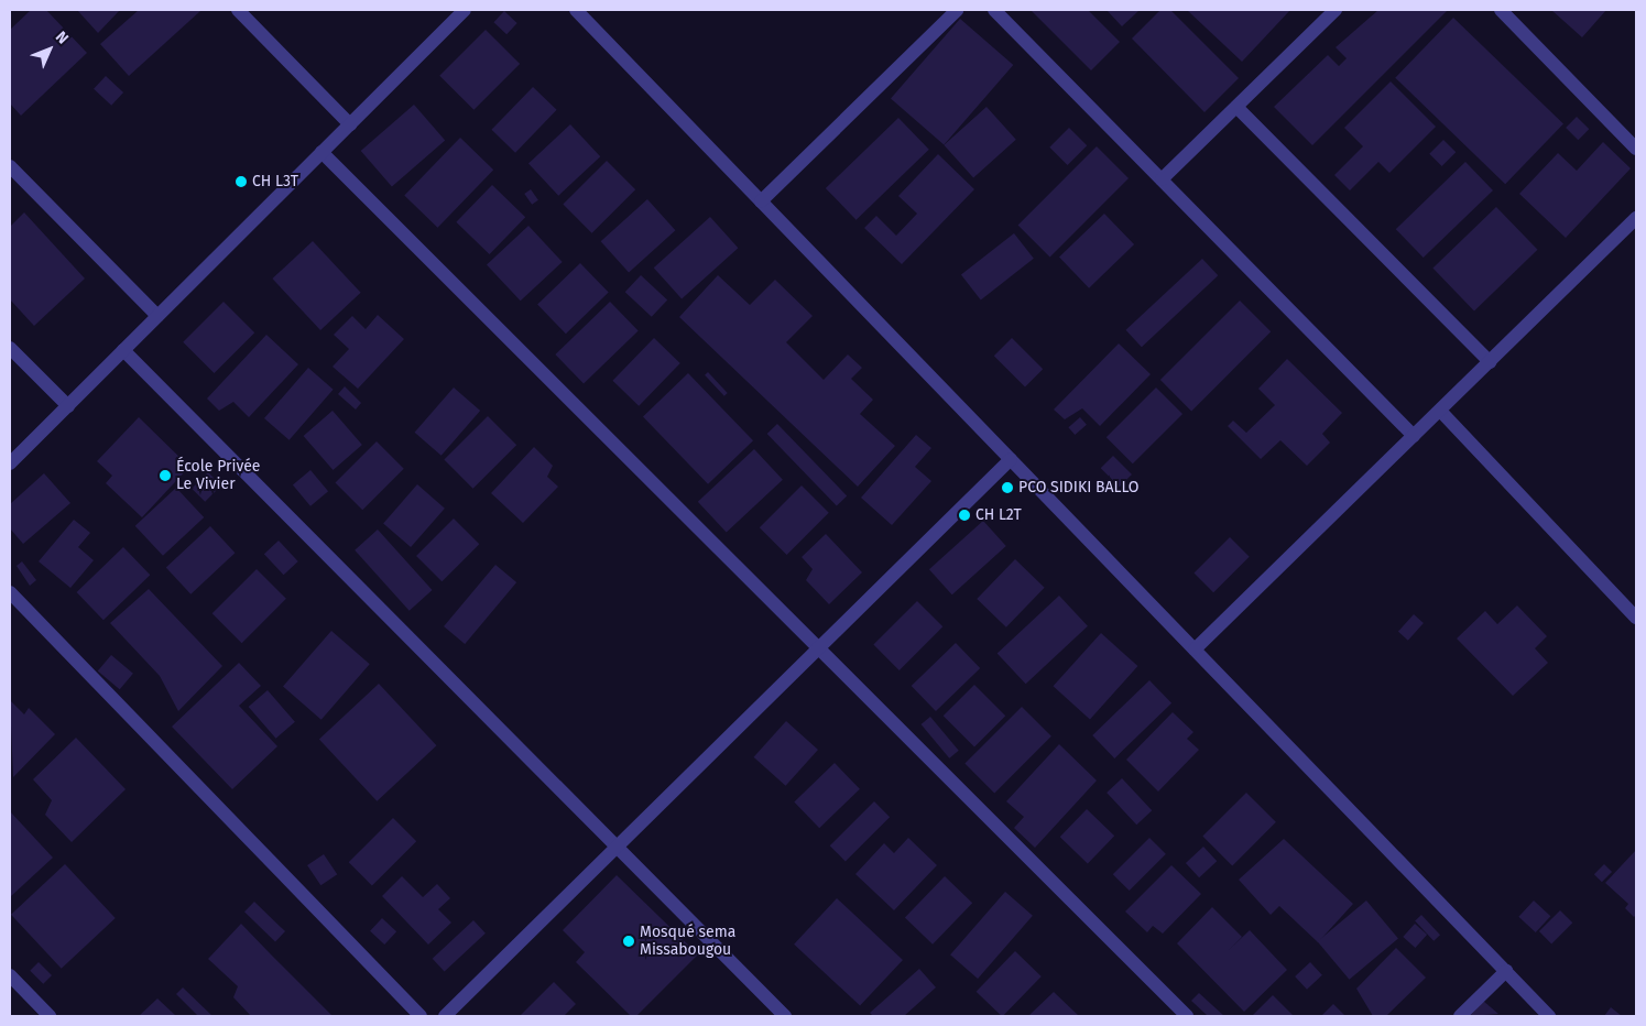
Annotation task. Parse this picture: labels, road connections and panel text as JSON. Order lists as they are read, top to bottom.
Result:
{
  "places": [
    "CH L3T",
    "École Privée Le Vivier",
    "PCO SIDIKI BALLO",
    "CH L2T",
    "Mosqué sema Missabougou"
  ],
  "north": "top right"
}
